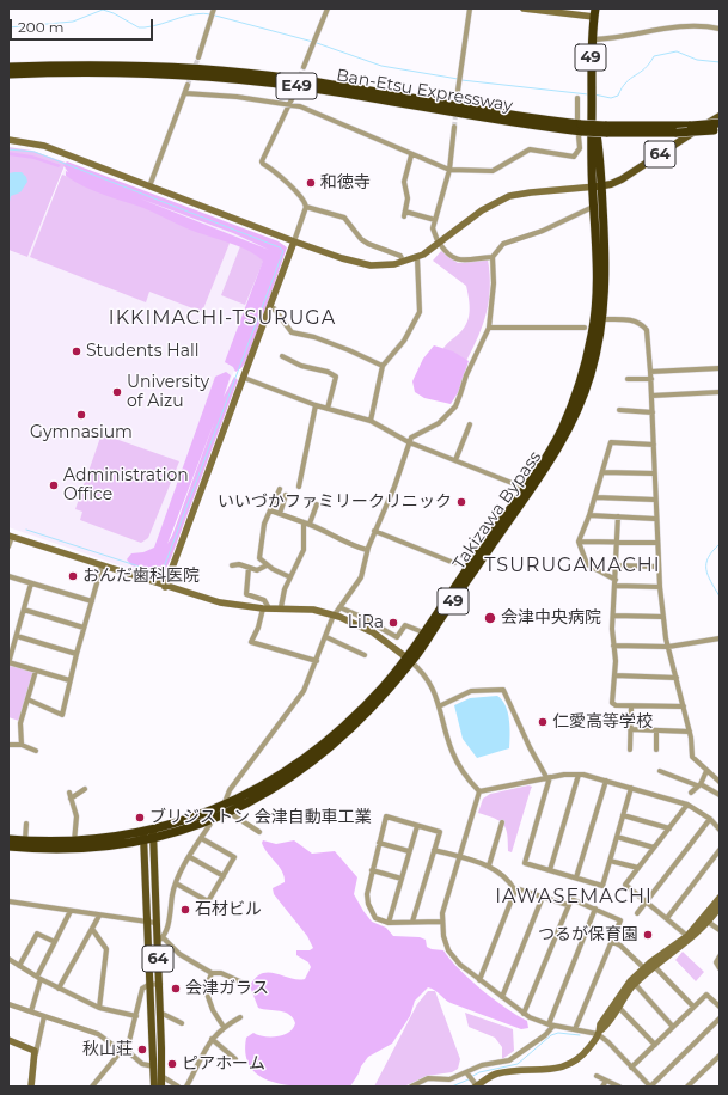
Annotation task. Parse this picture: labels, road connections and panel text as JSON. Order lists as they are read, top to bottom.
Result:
{
  "streets": {
    "highway": [
      "49",
      "E49",
      "Ban-Etsu Expressway",
      "Takizawa Bypass"
    ],
    "main road": ["64"]
  },
  "crossings": [
    ["64", "Takizawa Bypass"]
  ],
  "districts": ["IKKIMACHI-TSURUGA", "TSURUGAMACHI", "IAWASEMACHI"],
  "places": [
    "和徳寺",
    "Students Hall",
    "University of Aizu",
    "Gymnasium",
    "Administration Office",
    "いいづかファミリークリニック",
    "おんだ歯科医院",
    "会津中央病院",
    "LiRa",
    "仁愛高等学校",
    "ブリジストン 会津自動車工業",
    "石材ビル",
    "つるが保育園",
    "会津ガラス",
    "秋山荘",
    "ピアホーム"
  ],
  "scale_bar": "200 m"
}
